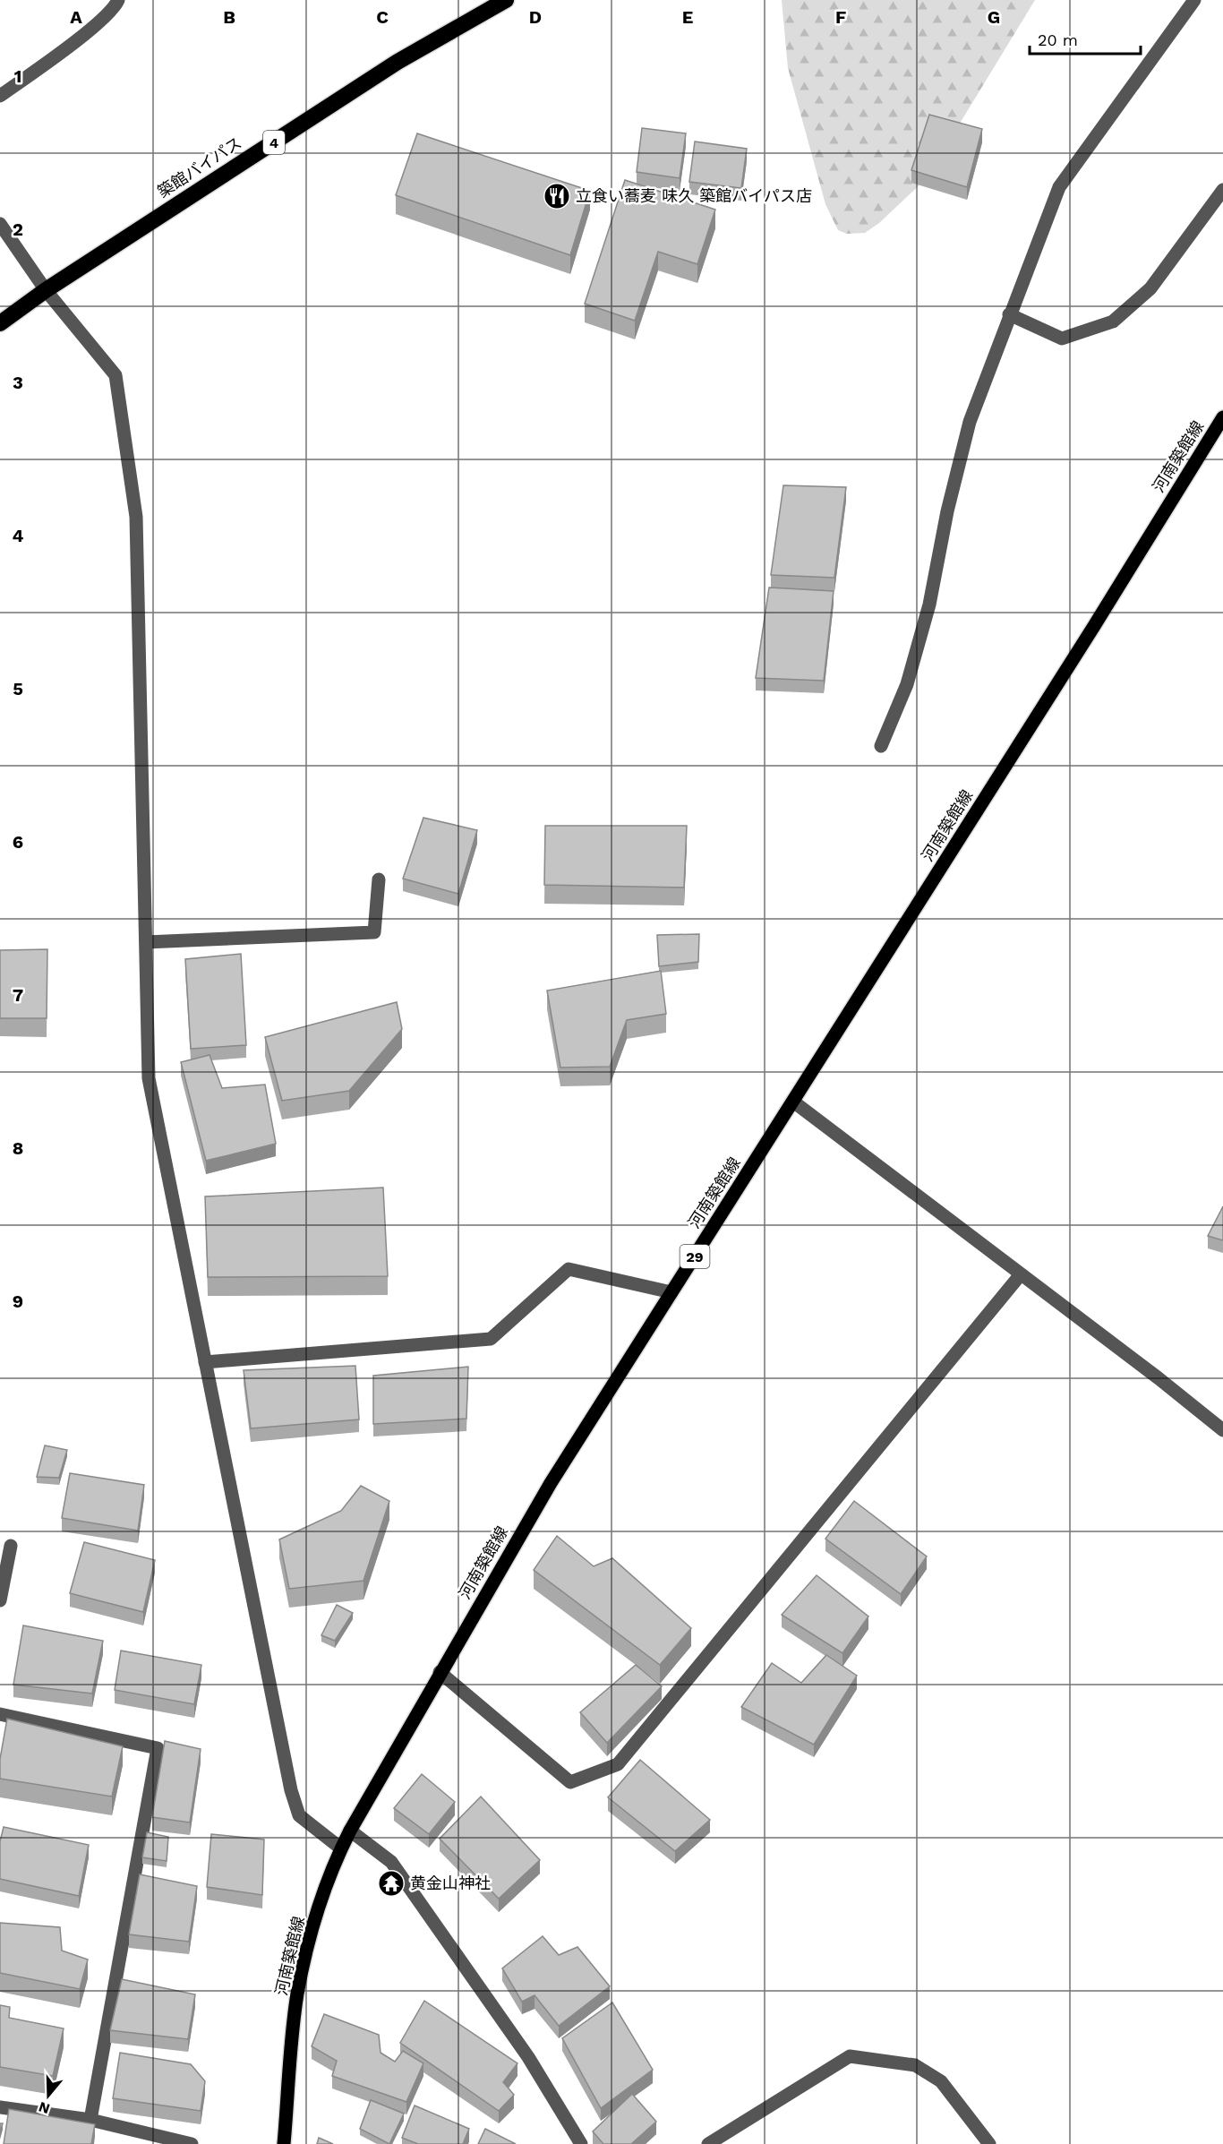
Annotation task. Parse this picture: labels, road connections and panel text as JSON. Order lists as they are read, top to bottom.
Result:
{
  "streets": {
    "highway": ["4", "築館バイパス"],
    "main road": ["河南築館線", "29"]
  },
  "places": {
    "restaurant": ["立食い蕎麦 味久 築館バイパス店"],
    "temple": ["黄金山神社"]
  },
  "scale_bar": "20 m",
  "north": "bottom",
  "grid": {
    "columns": [
      "A",
      "B",
      "C",
      "D",
      "E",
      "F",
      "G"
    ],
    "rows": [
      "1",
      "2",
      "3",
      "4",
      "5",
      "6",
      "7",
      "8",
      "9"
    ]
  }
}
